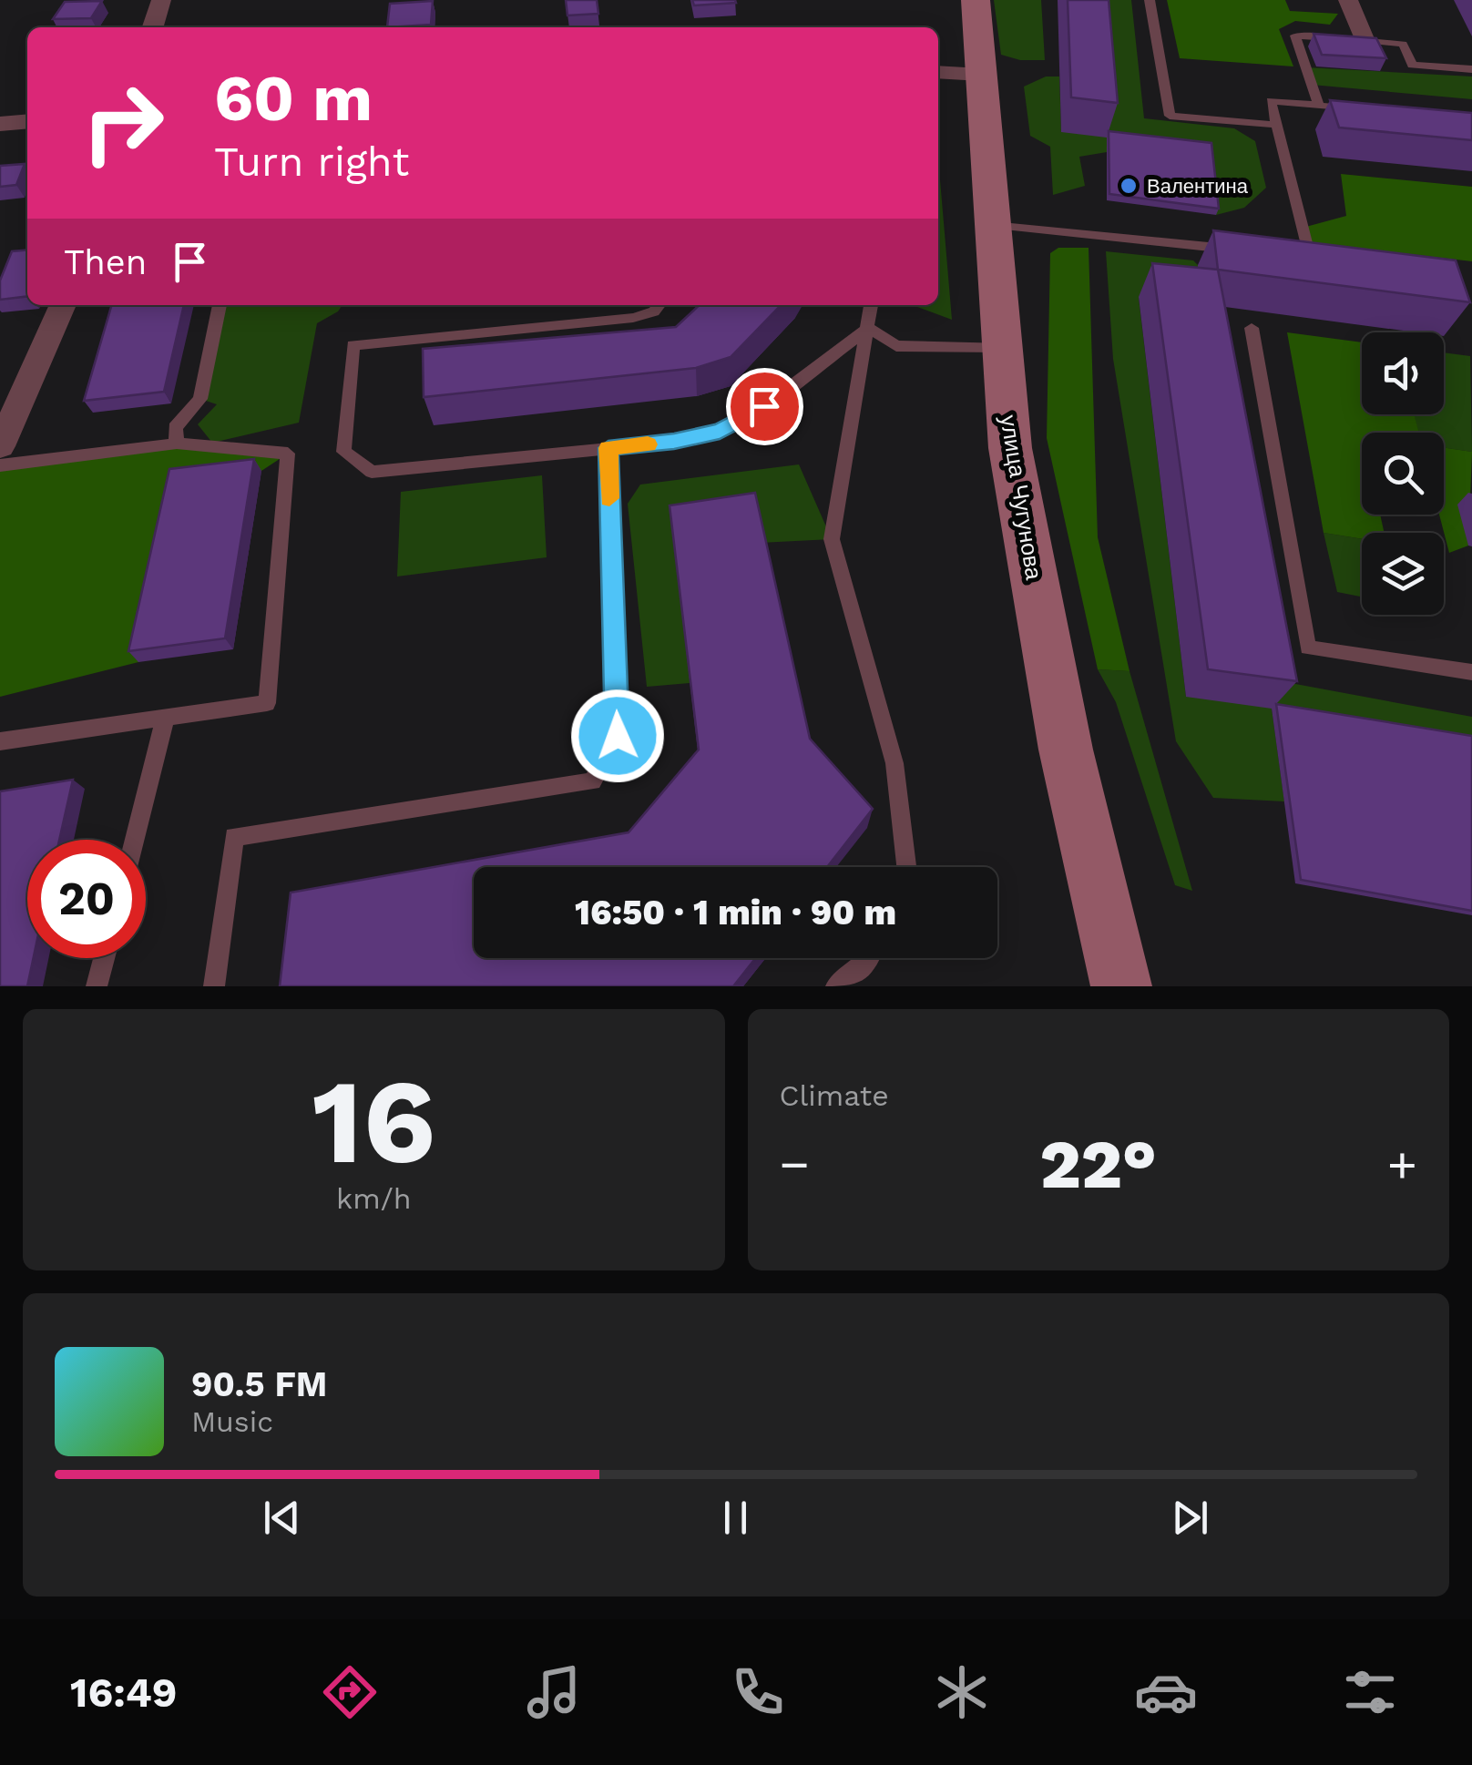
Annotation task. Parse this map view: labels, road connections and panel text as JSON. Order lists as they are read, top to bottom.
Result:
{
  "streets": {
    "main road": ["улица Чугунова"]
  },
  "places": ["Валентина"],
  "page": {
    "turn": ["60 m", "Turn right"],
    "then": "Then",
    "limit": "20",
    "trip": "16:50 · 1 min · 90 m",
    "tile": [
      ["16", "km/h"],
      "Climate"
    ],
    "heat": ["−", "22°", "+"],
    "song": ["90.5 FM", "Music"],
    "tabs": "16:49"
  }
}
